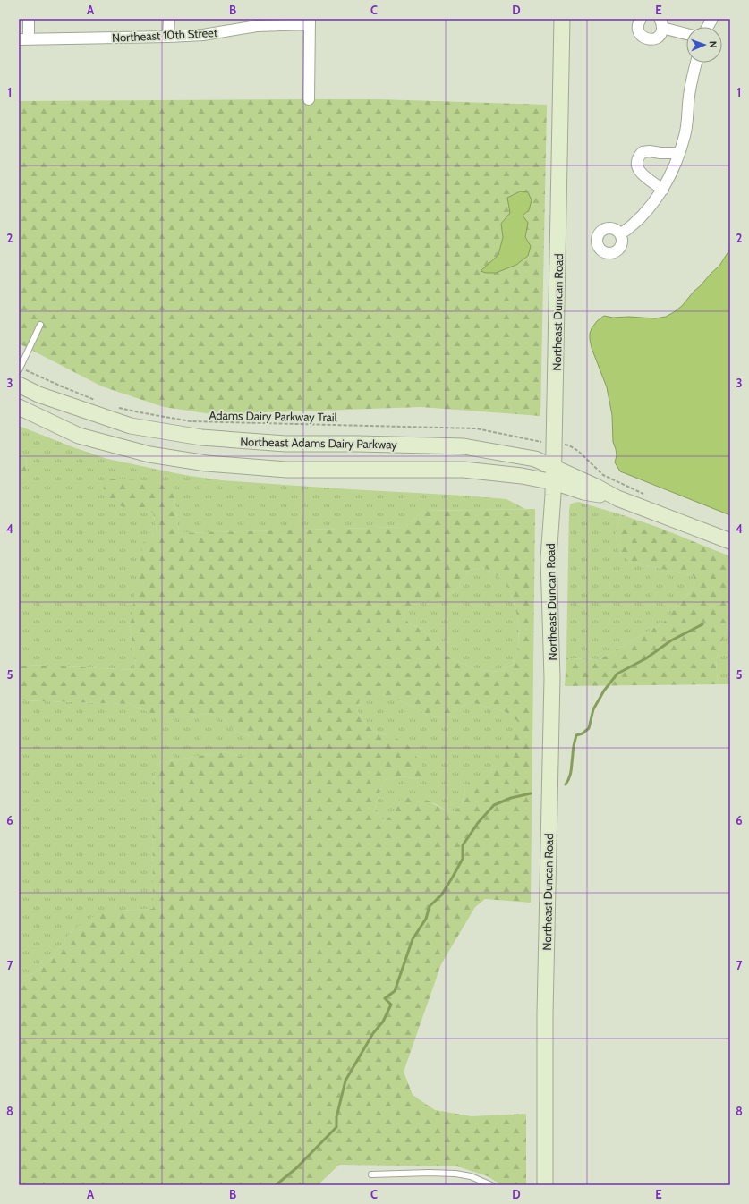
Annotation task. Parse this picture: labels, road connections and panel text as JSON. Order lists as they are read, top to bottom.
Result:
{
  "streets": {
    "main road": ["Northeast Duncan Road", "Northeast Adams Dairy Parkway"],
    "street": ["Northeast 10th Street"],
    "path": ["Adams Dairy Parkway Trail"]
  },
  "crossings": [
    ["Northeast Duncan Road", "Northeast Adams Dairy Parkway"]
  ],
  "north": "right",
  "grid": {
    "columns": [
      "A",
      "B",
      "C",
      "D",
      "E"
    ],
    "rows": [
      "1",
      "2",
      "3",
      "4",
      "5",
      "6",
      "7",
      "8"
    ]
  }
}
